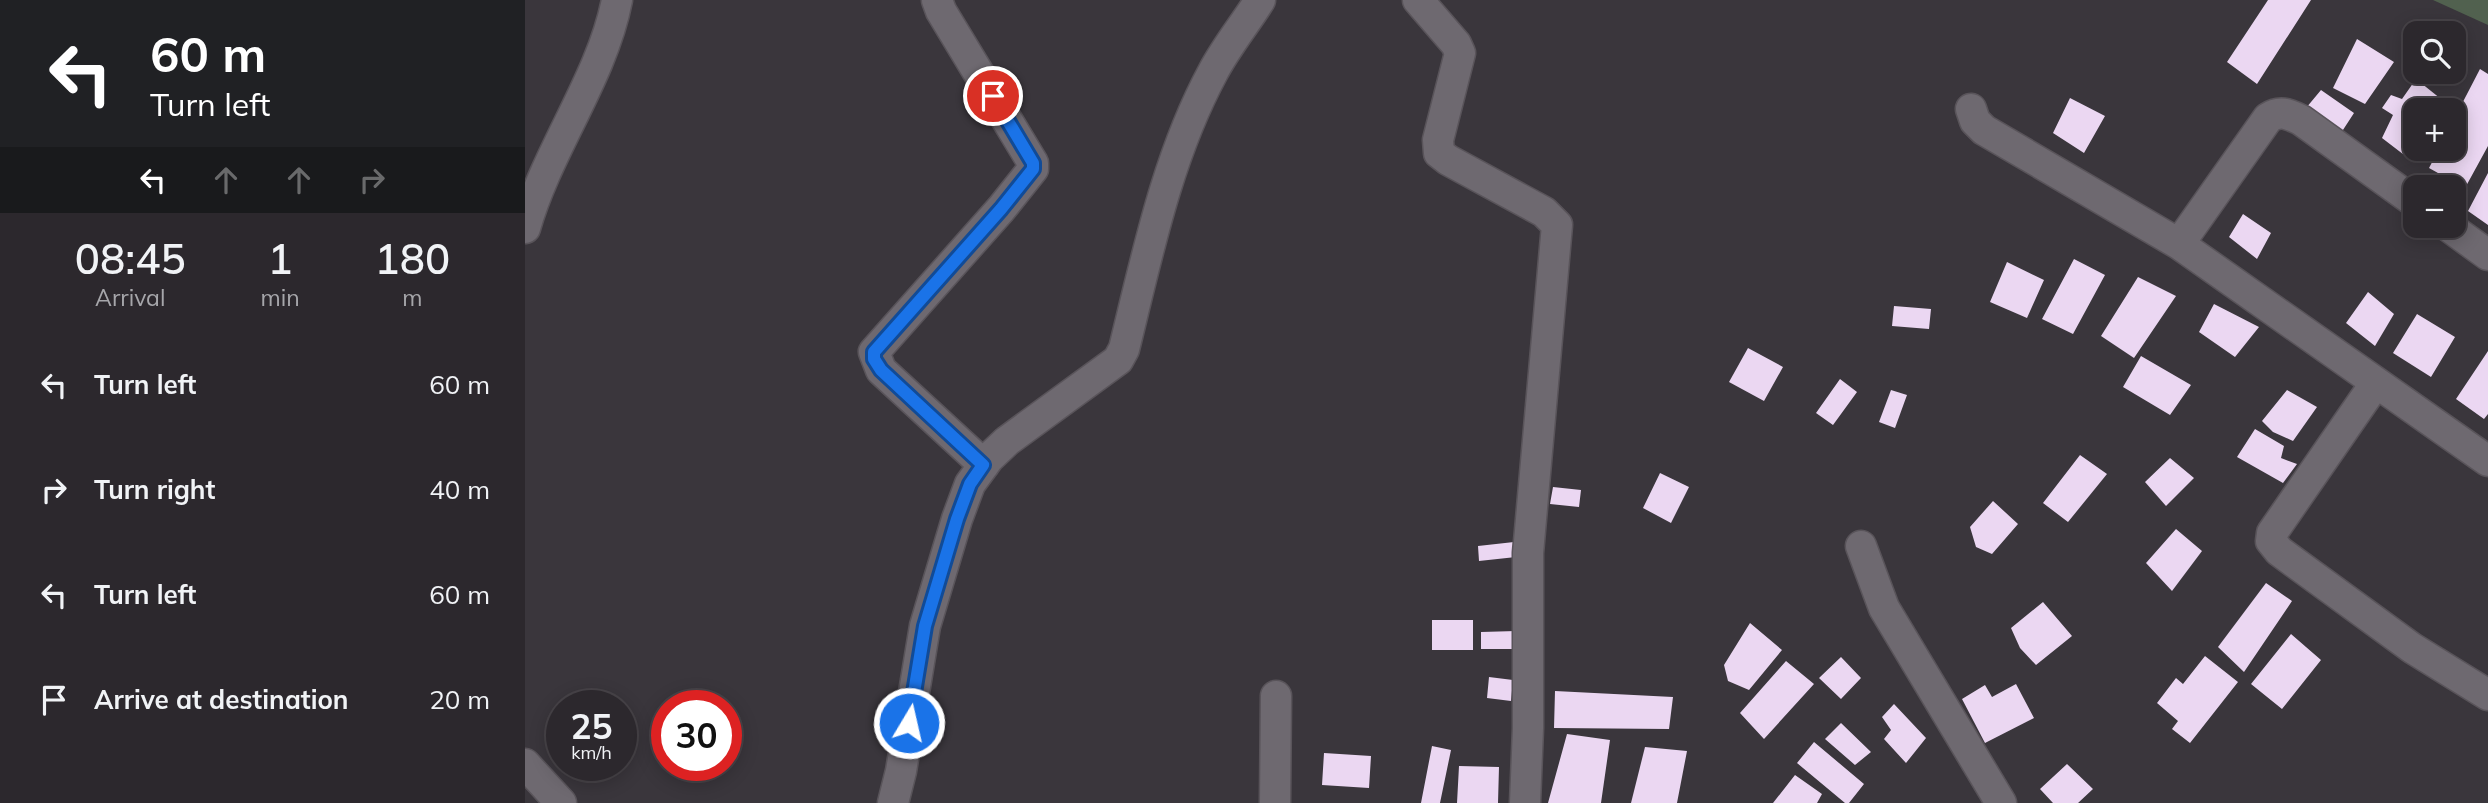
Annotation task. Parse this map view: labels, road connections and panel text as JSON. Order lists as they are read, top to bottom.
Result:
{
  "page": {
    "turn": ["60 m", "Turn left"],
    "map_buttons": ["+", "−"],
    "eta": [
      "08:45",
      "Arrival",
      "1",
      "min",
      "180",
      "m"
    ],
    "list": [
      {
        "name": "Turn left",
        "value": "60 m"
      },
      {
        "name": "Turn right",
        "value": "40 m"
      },
      {
        "name": "Turn left",
        "value": "60 m"
      },
      {
        "name": "Arrive at destination",
        "value": "20 m"
      }
    ],
    "speed": "25 km/h",
    "limit": "30"
  }
}
